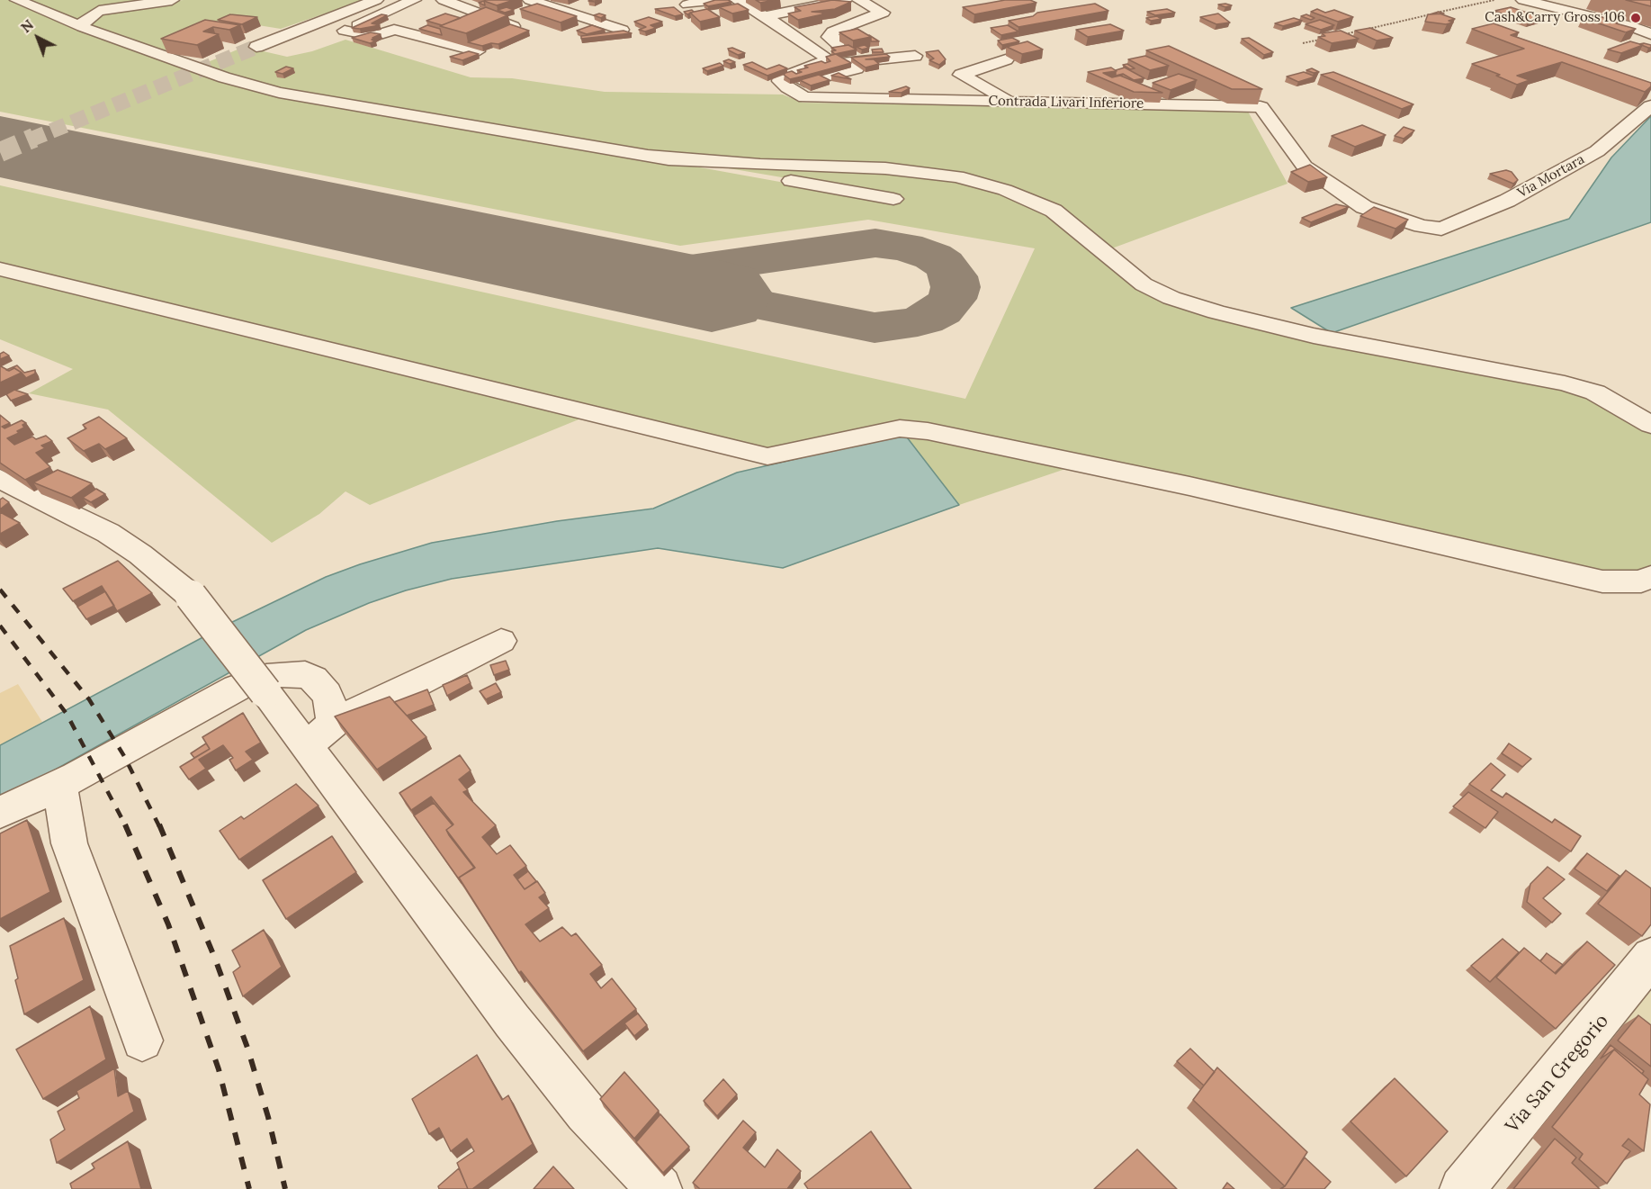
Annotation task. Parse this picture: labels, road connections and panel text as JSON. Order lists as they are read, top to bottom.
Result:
{
  "streets": {
    "street": ["Contrada Livari Inferiore", "Via Mortara", "Via San Gregorio"]
  },
  "crossings": [
    ["Contrada Livari Inferiore", "Via Mortara"]
  ],
  "places": ["Cash&Carry Gross 106"],
  "north": "top left"
}
